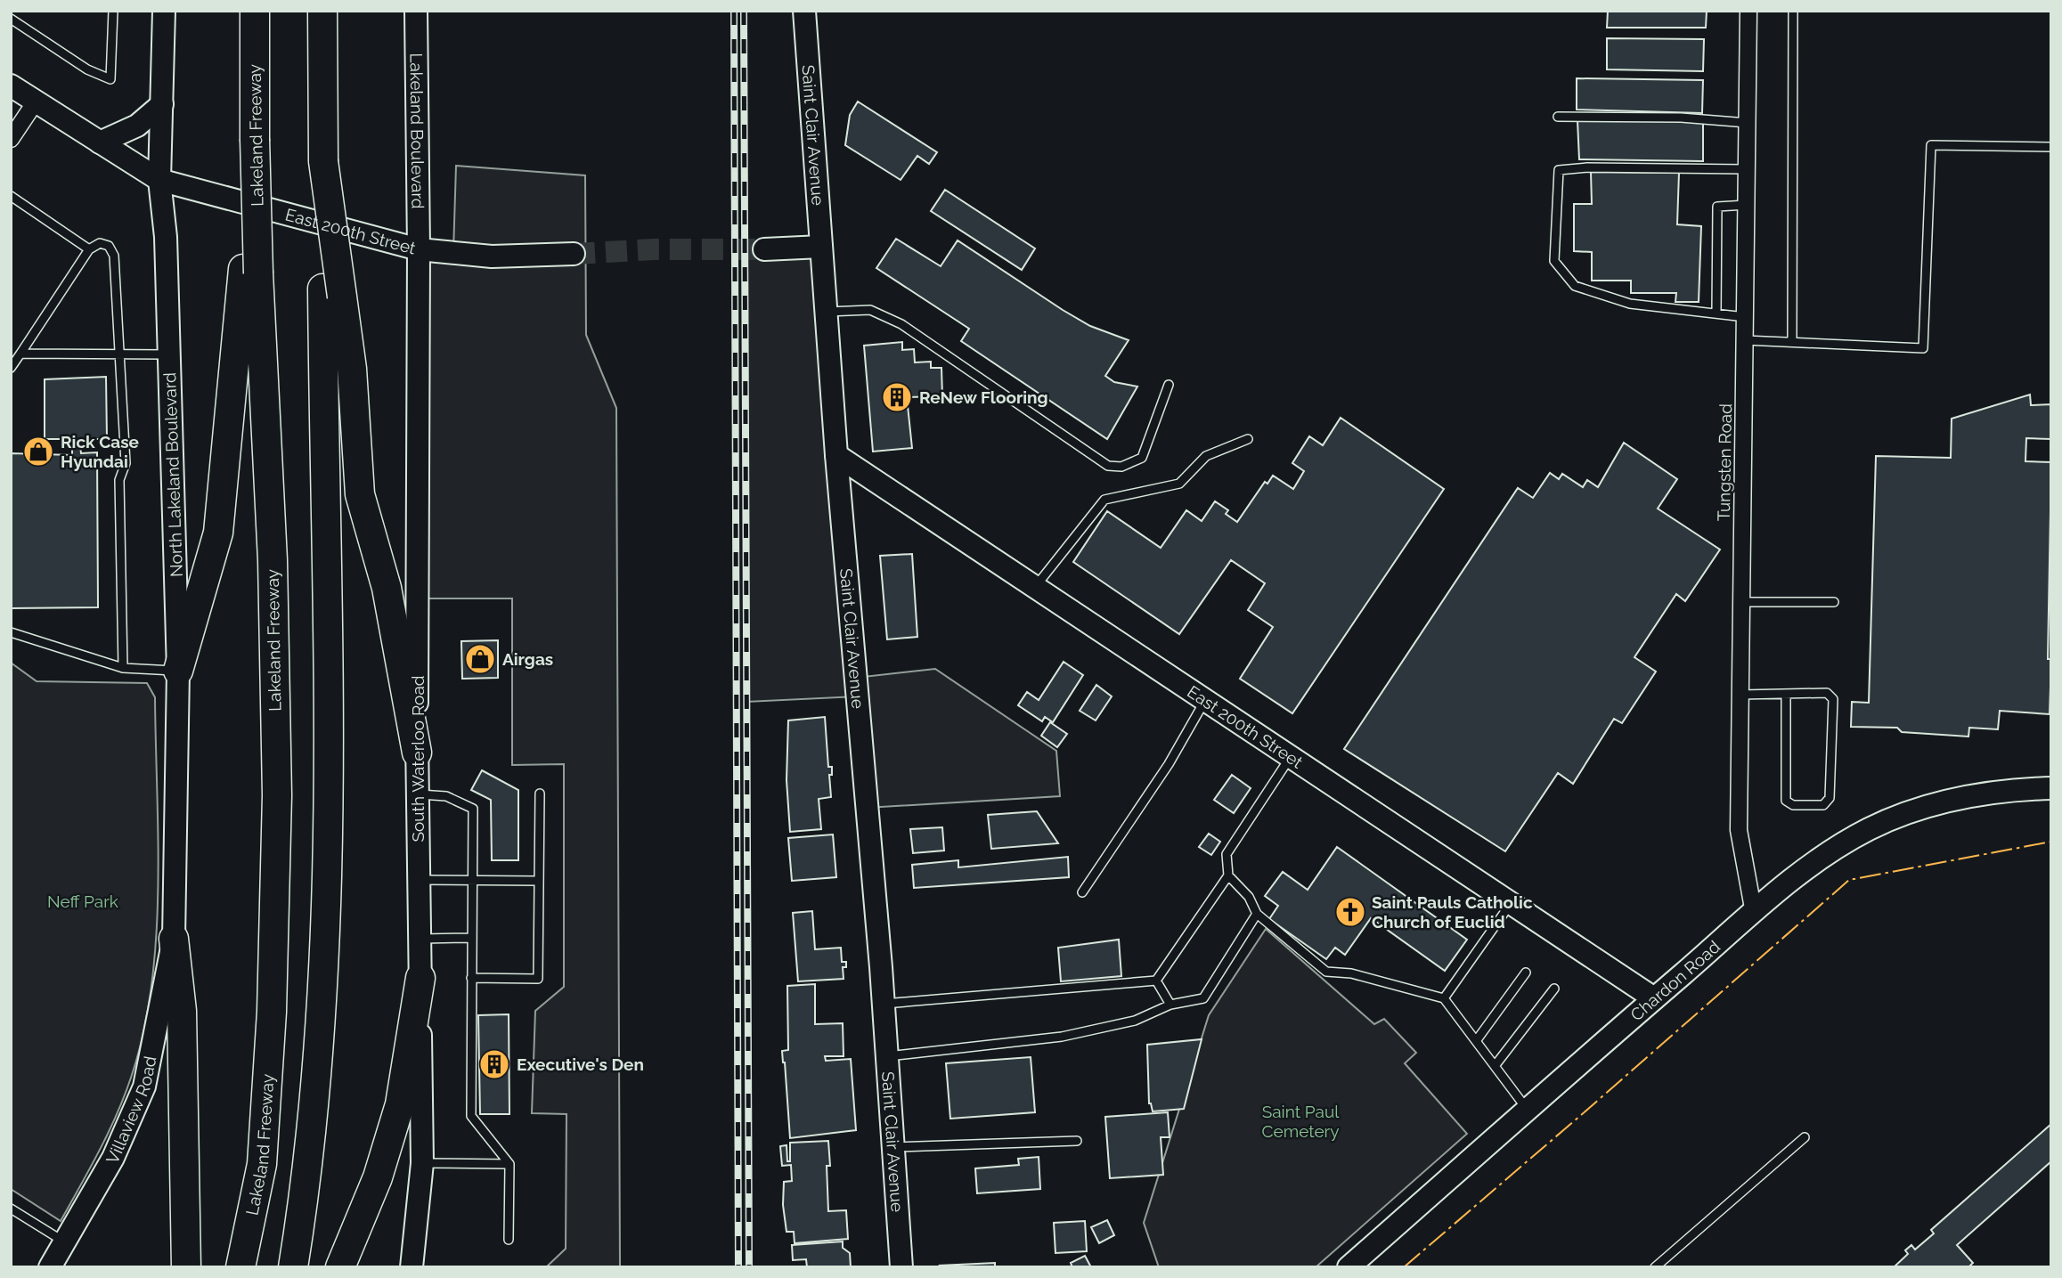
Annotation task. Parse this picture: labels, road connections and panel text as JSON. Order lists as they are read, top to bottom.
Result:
{
  "streets": {
    "highway": ["Lakeland Freeway"],
    "street": [
      "Lakeland Boulevard",
      "Saint Clair Avenue",
      "East 200th Street",
      "Tungsten Road",
      "North Lakeland Boulevard",
      "South Waterloo Road",
      "Chardon Road",
      "Villaview Road"
    ]
  },
  "crossings": [
    ["Lakeland Boulevard", "East 200th Street"],
    ["Lakeland Boulevard", "South Waterloo Road"],
    ["Saint Clair Avenue", "East 200th Street"],
    ["East 200th Street", "North Lakeland Boulevard"],
    ["East 200th Street", "South Waterloo Road"],
    ["East 200th Street", "Chardon Road"],
    ["Tungsten Road", "Chardon Road"],
    ["North Lakeland Boulevard", "Villaview Road"]
  ],
  "parks": ["Neff Park", "Saint Paul Cemetery"],
  "places": {
    "building": ["ReNew Flooring", "Executive's Den"],
    "shop": ["Rick Case Hyundai", "Airgas"],
    "church": ["Saint Pauls Catholic Church of Euclid"]
  }
}
